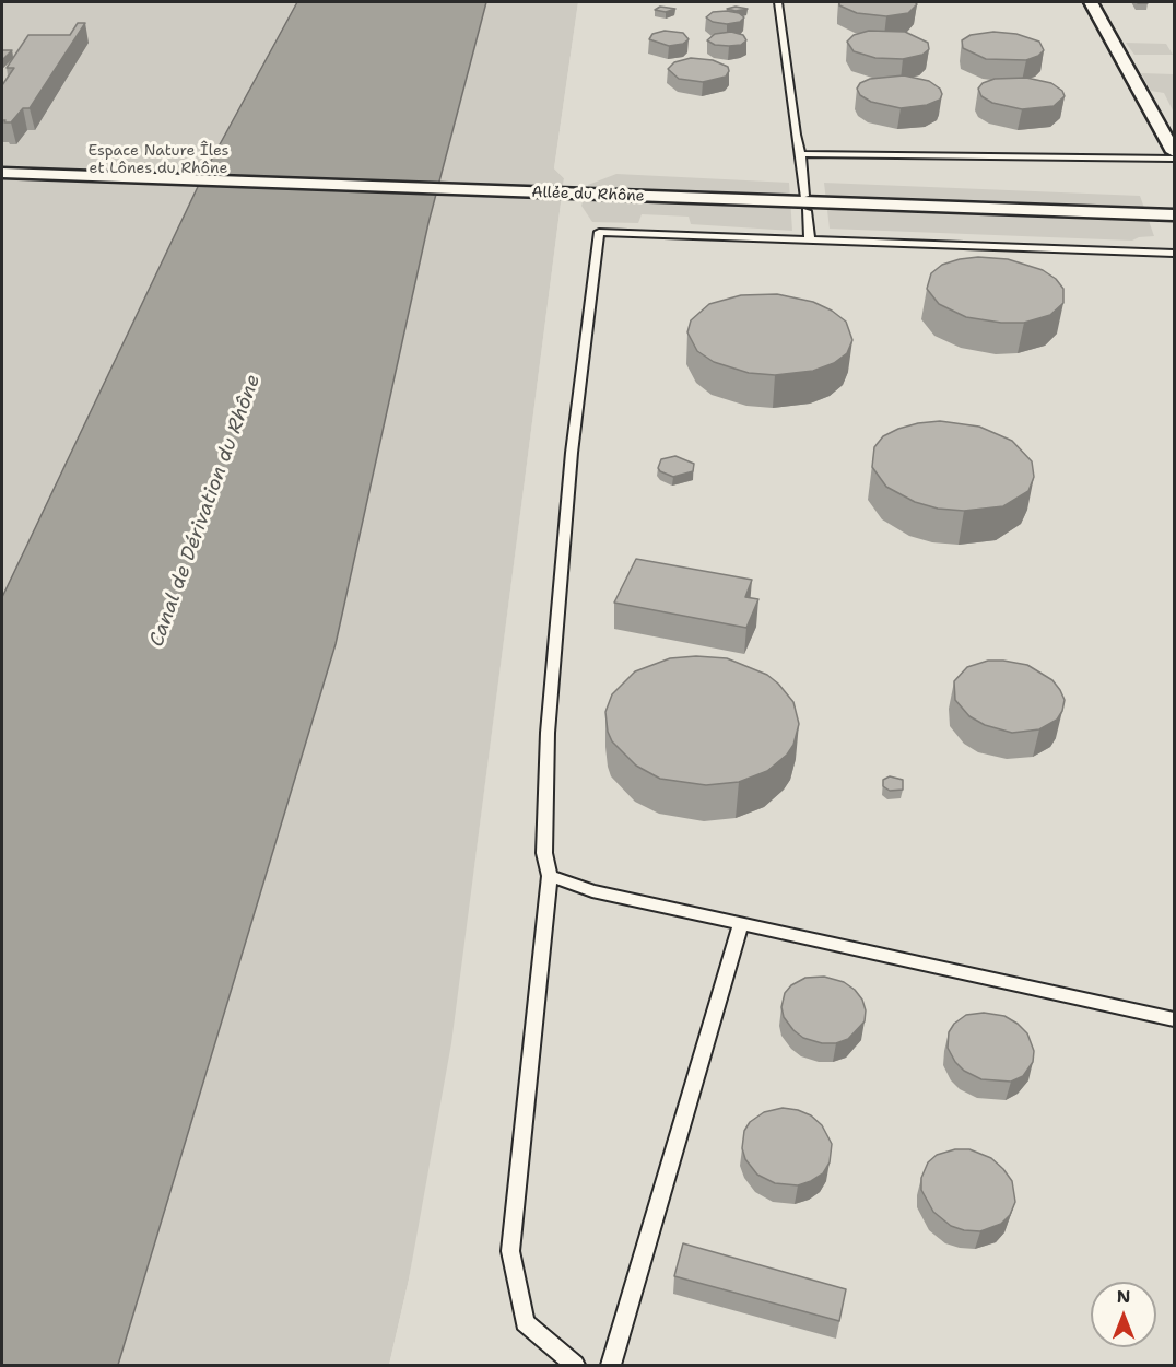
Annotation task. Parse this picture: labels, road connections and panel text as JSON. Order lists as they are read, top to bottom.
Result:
{
  "streets": {
    "street": ["Allée du Rhône"]
  },
  "water": ["Canal de Dérivation du Rhône"],
  "parks": ["Espace Nature Îles et Lônes du Rhône"],
  "north": "top"
}
